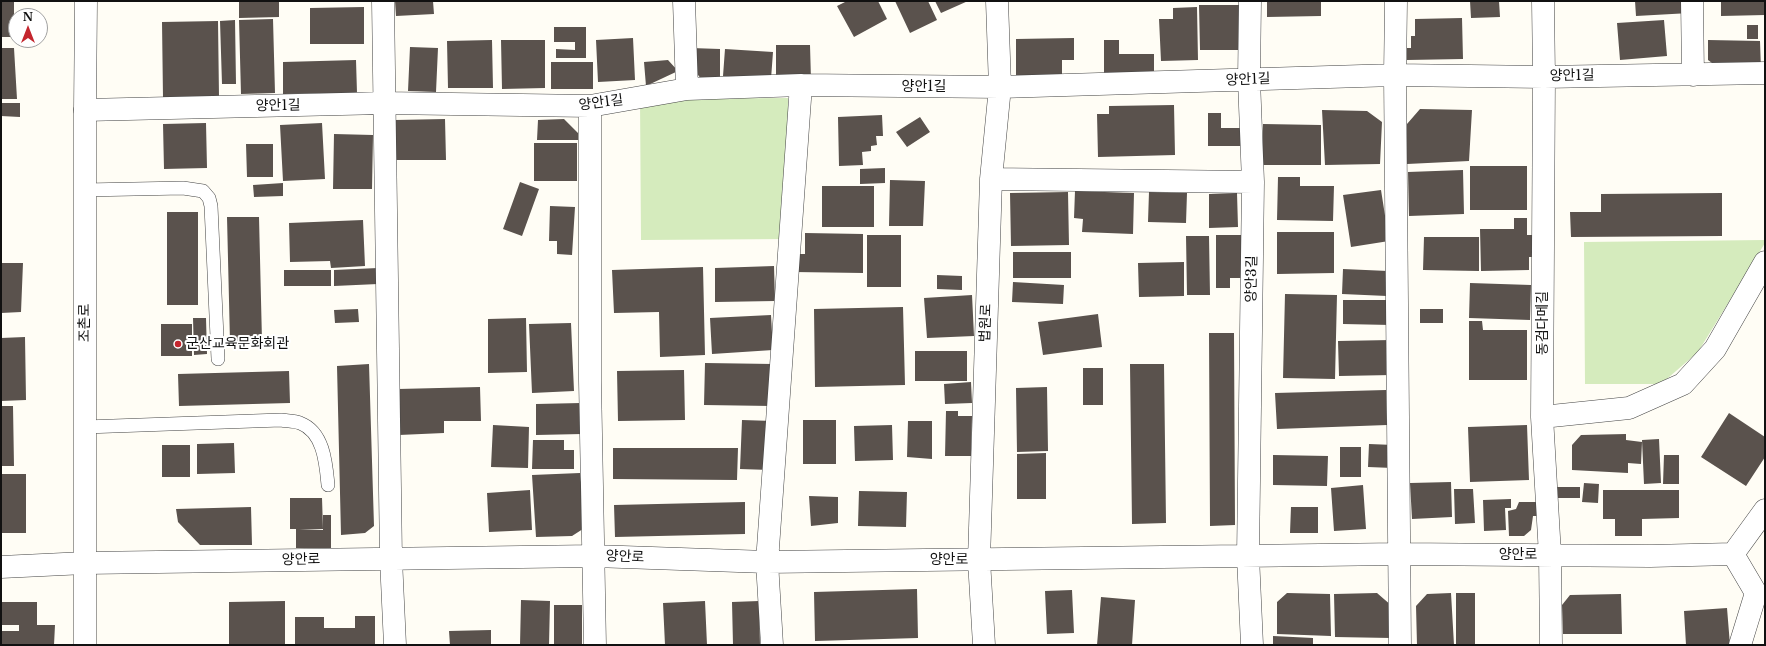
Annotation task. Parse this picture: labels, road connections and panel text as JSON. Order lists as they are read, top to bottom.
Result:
{
  "streets": {
    "street": [
      "양안1길",
      "양안3길",
      "조촌로",
      "법원로",
      "동검다메길",
      "양안로"
    ]
  },
  "crossings": [
    ["양안1길", "양안3길"],
    ["양안1길", "조촌로"],
    ["양안1길", "법원로"],
    ["양안1길", "동검다메길"],
    ["양안3길", "양안로"],
    ["조촌로", "양안로"],
    ["법원로", "양안로"],
    ["동검다메길", "양안로"]
  ],
  "places": ["군산교육문화회관"],
  "north": "top"
}
